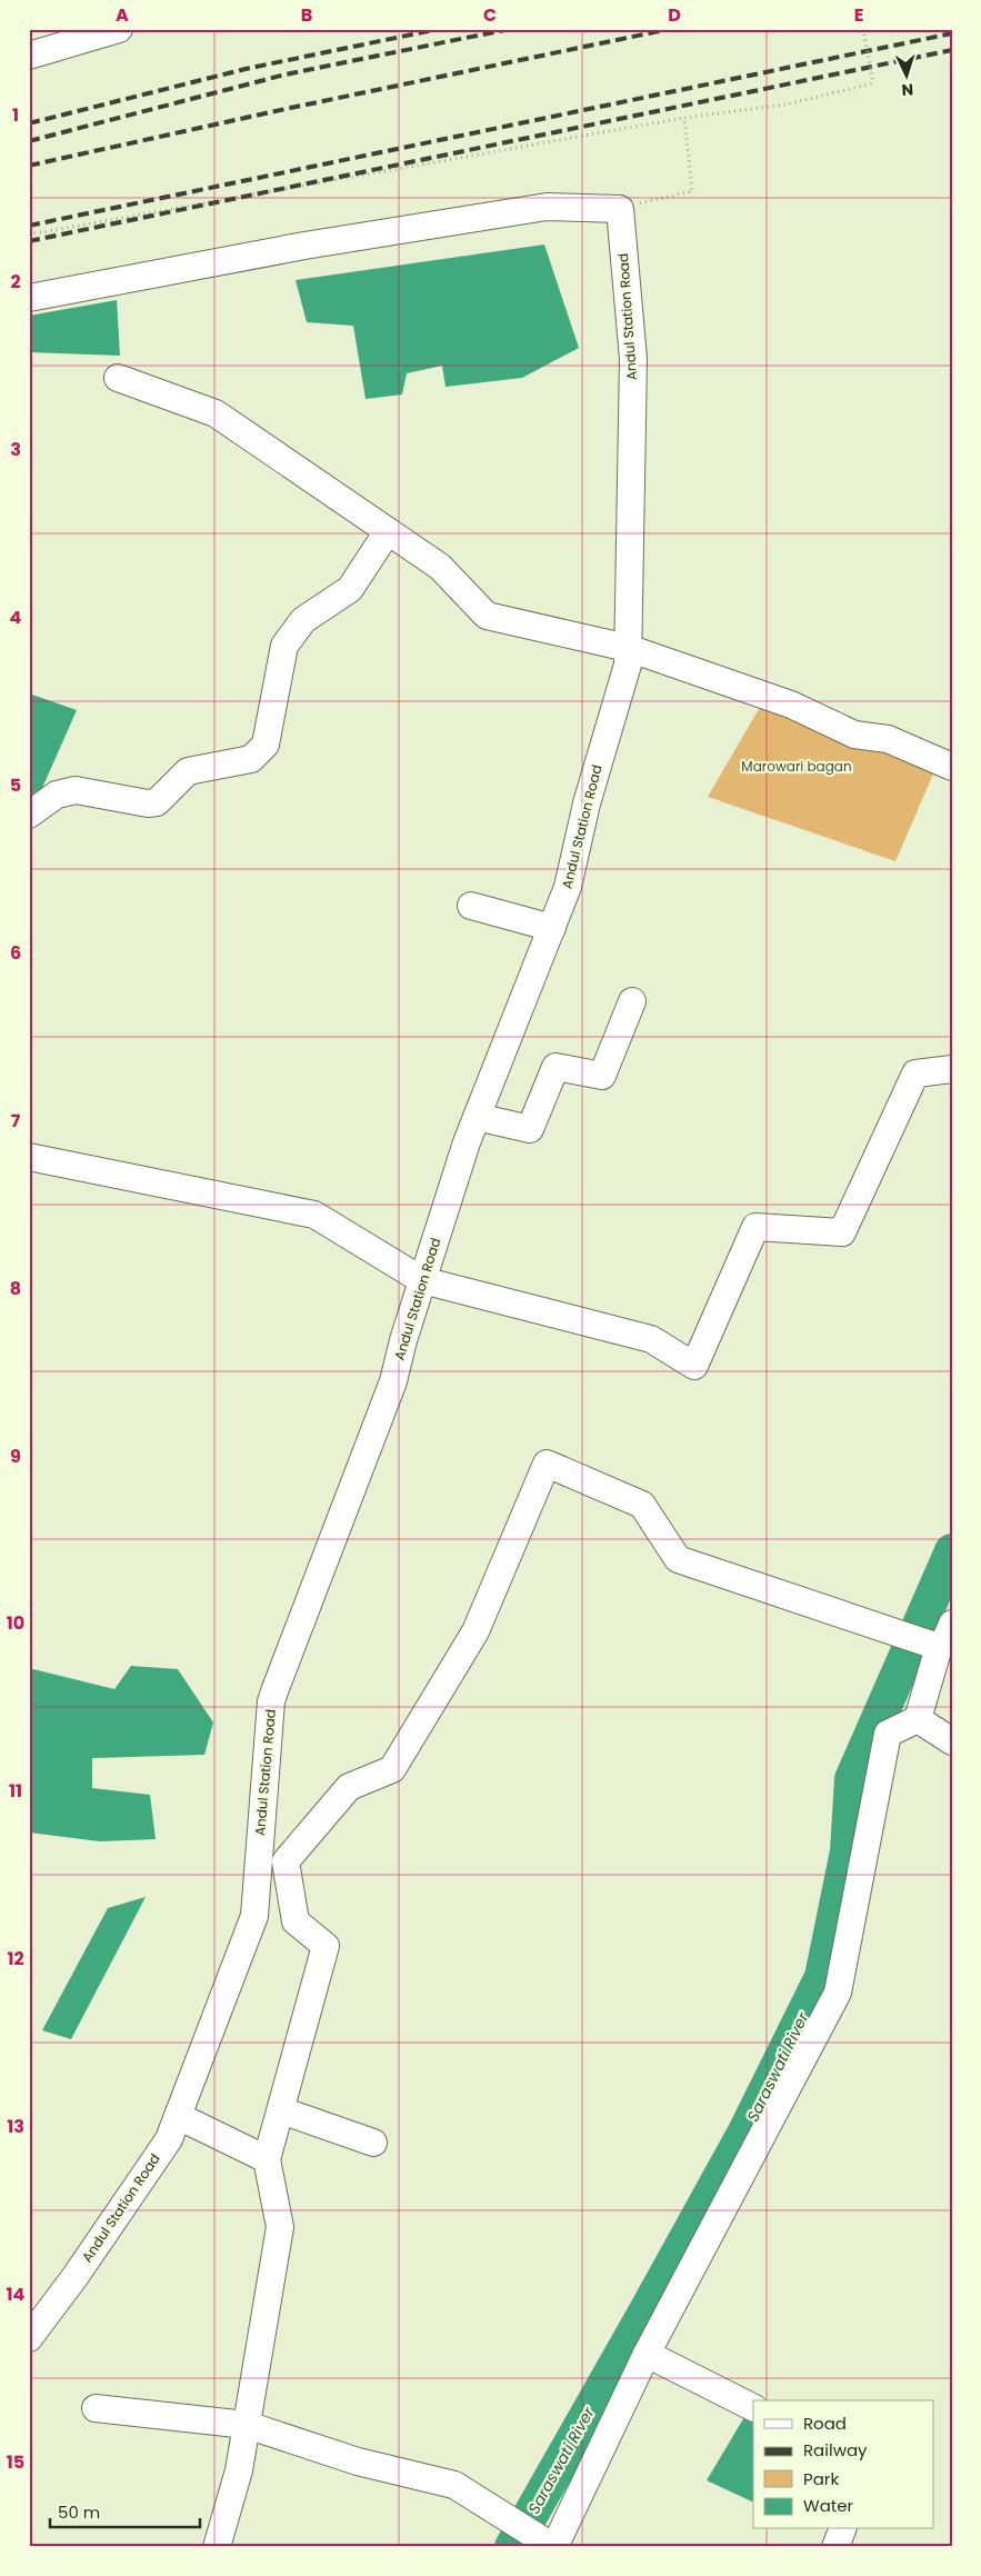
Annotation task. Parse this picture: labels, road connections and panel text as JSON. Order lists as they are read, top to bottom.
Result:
{
  "streets": {
    "street": ["Andul Station Road"]
  },
  "water": ["Saraswati River"],
  "parks": ["Marowari bagan"],
  "legend": [
    "Road",
    "Railway",
    "Park",
    "Water"
  ],
  "scale_bar": "50 m",
  "north": "bottom",
  "grid": {
    "columns": [
      "A",
      "B",
      "C",
      "D",
      "E"
    ],
    "rows": [
      "1",
      "2",
      "3",
      "4",
      "5",
      "6",
      "7",
      "8",
      "9",
      "10",
      "11",
      "12",
      "13",
      "14",
      "15"
    ]
  }
}
